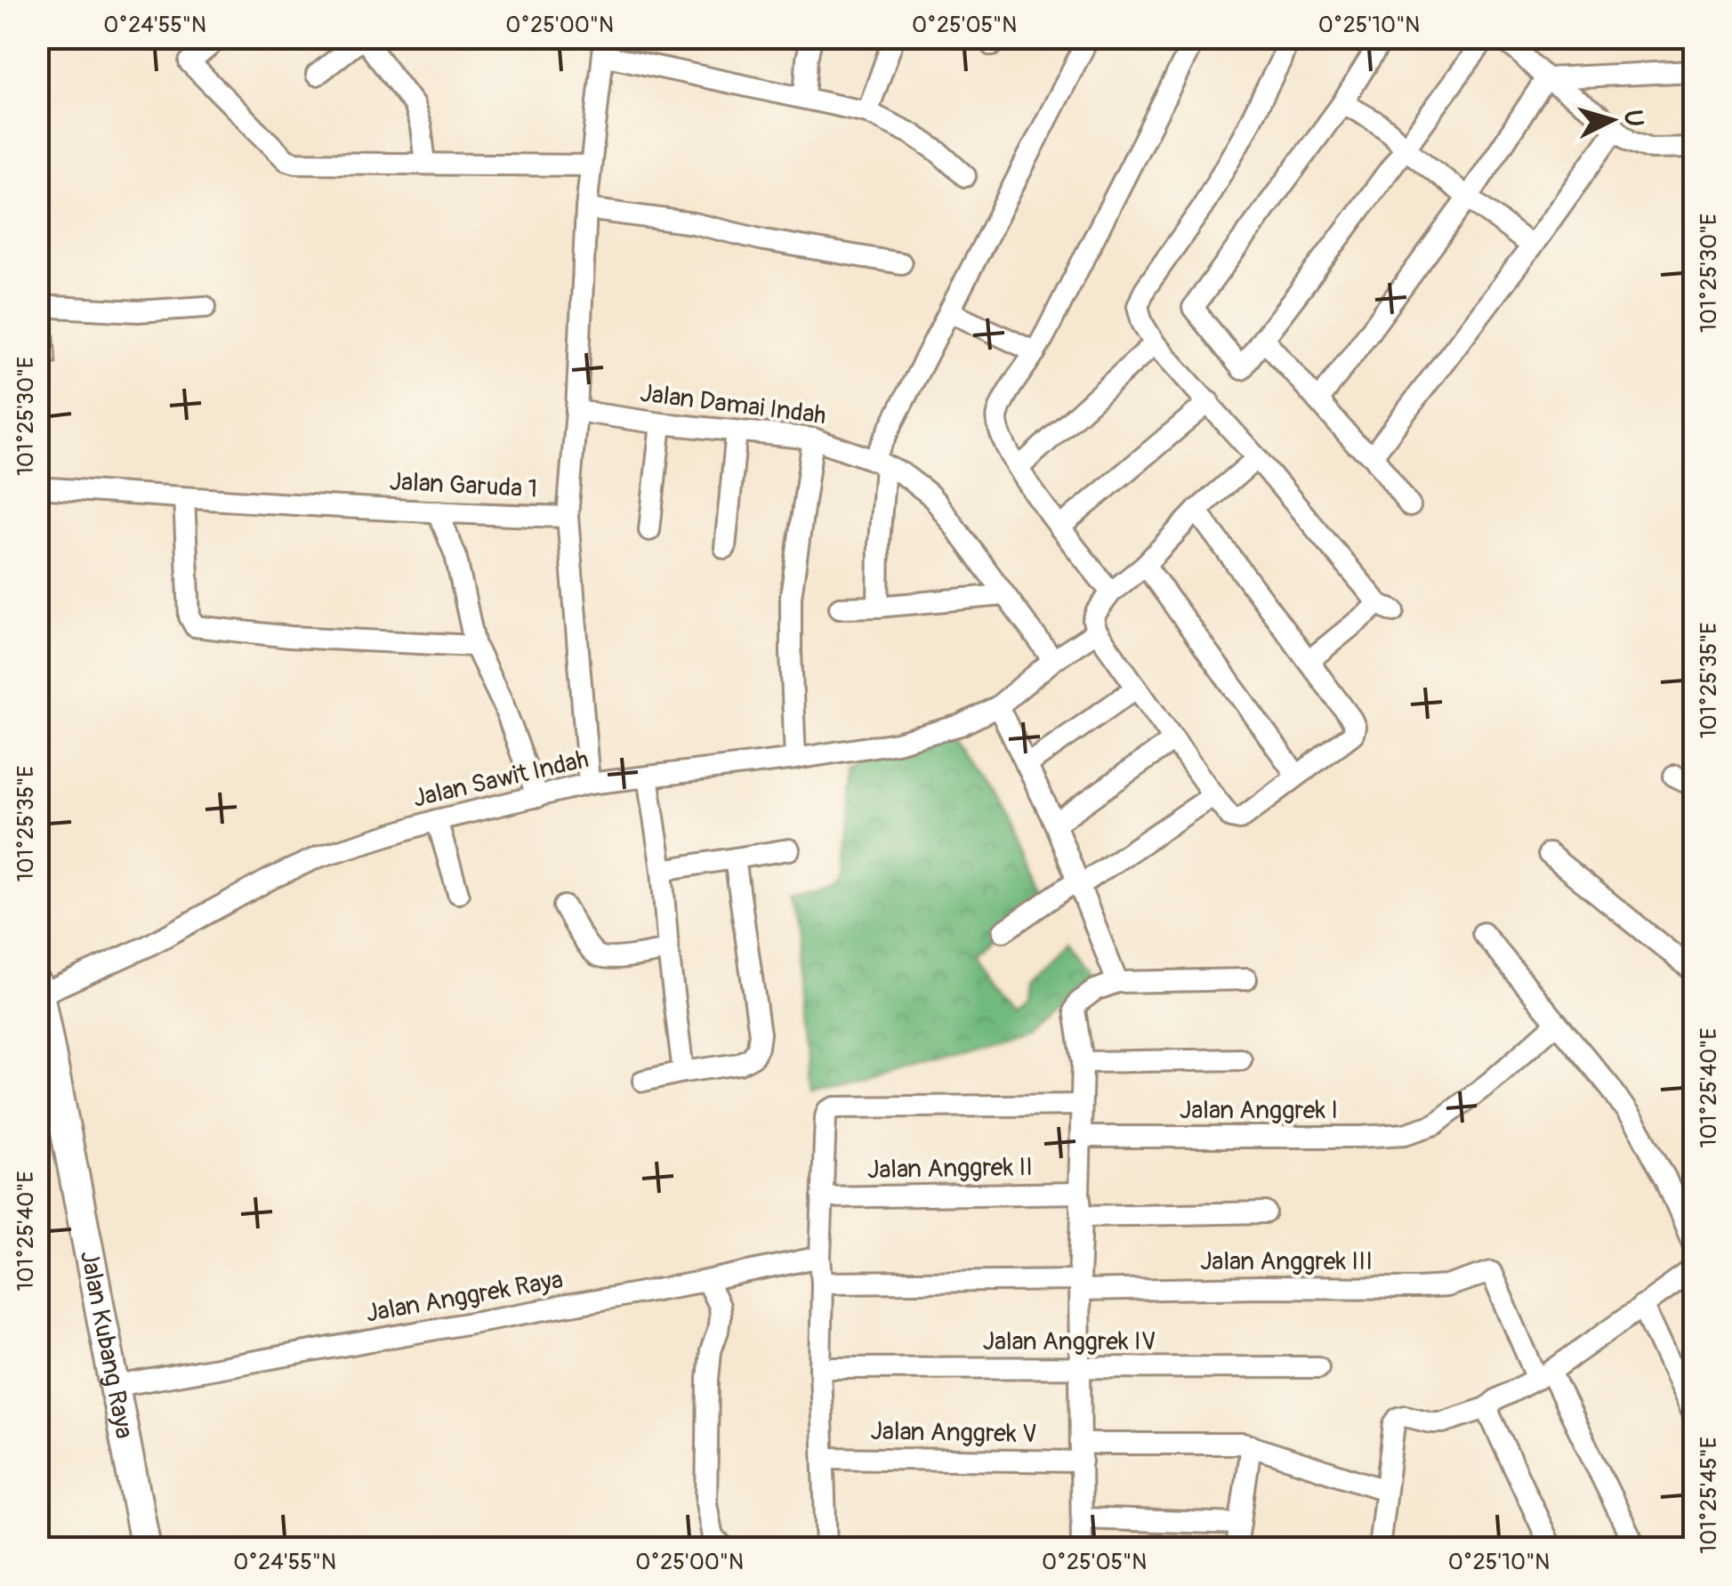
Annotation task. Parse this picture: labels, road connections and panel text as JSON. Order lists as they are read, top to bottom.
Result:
{
  "streets": {
    "highway": ["Jalan Kubang Raya"],
    "street": [
      "Jalan Damai Indah",
      "Jalan Garuda 1",
      "Jalan Sawit Indah",
      "Jalan Anggrek I",
      "Jalan Anggrek II",
      "Jalan Anggrek III",
      "Jalan Anggrek Raya",
      "Jalan Anggrek IV",
      "Jalan Anggrek V"
    ]
  },
  "crossings": [
    ["Jalan Damai Indah", "Jalan Garuda 1"],
    ["Jalan Damai Indah", "Jalan Sawit Indah"],
    ["Jalan Sawit Indah", "Jalan Kubang Raya"],
    ["Jalan Anggrek Raya", "Jalan Kubang Raya"]
  ],
  "north": "right",
  "coordinates": [
    "0°24'55\"N",
    "0°25'00\"N",
    "0°25'05\"N",
    "0°25'10\"N",
    "101°25'30\"E",
    "101°25'35\"E",
    "101°25'40\"E",
    "101°25'45\"E"
  ]
}
